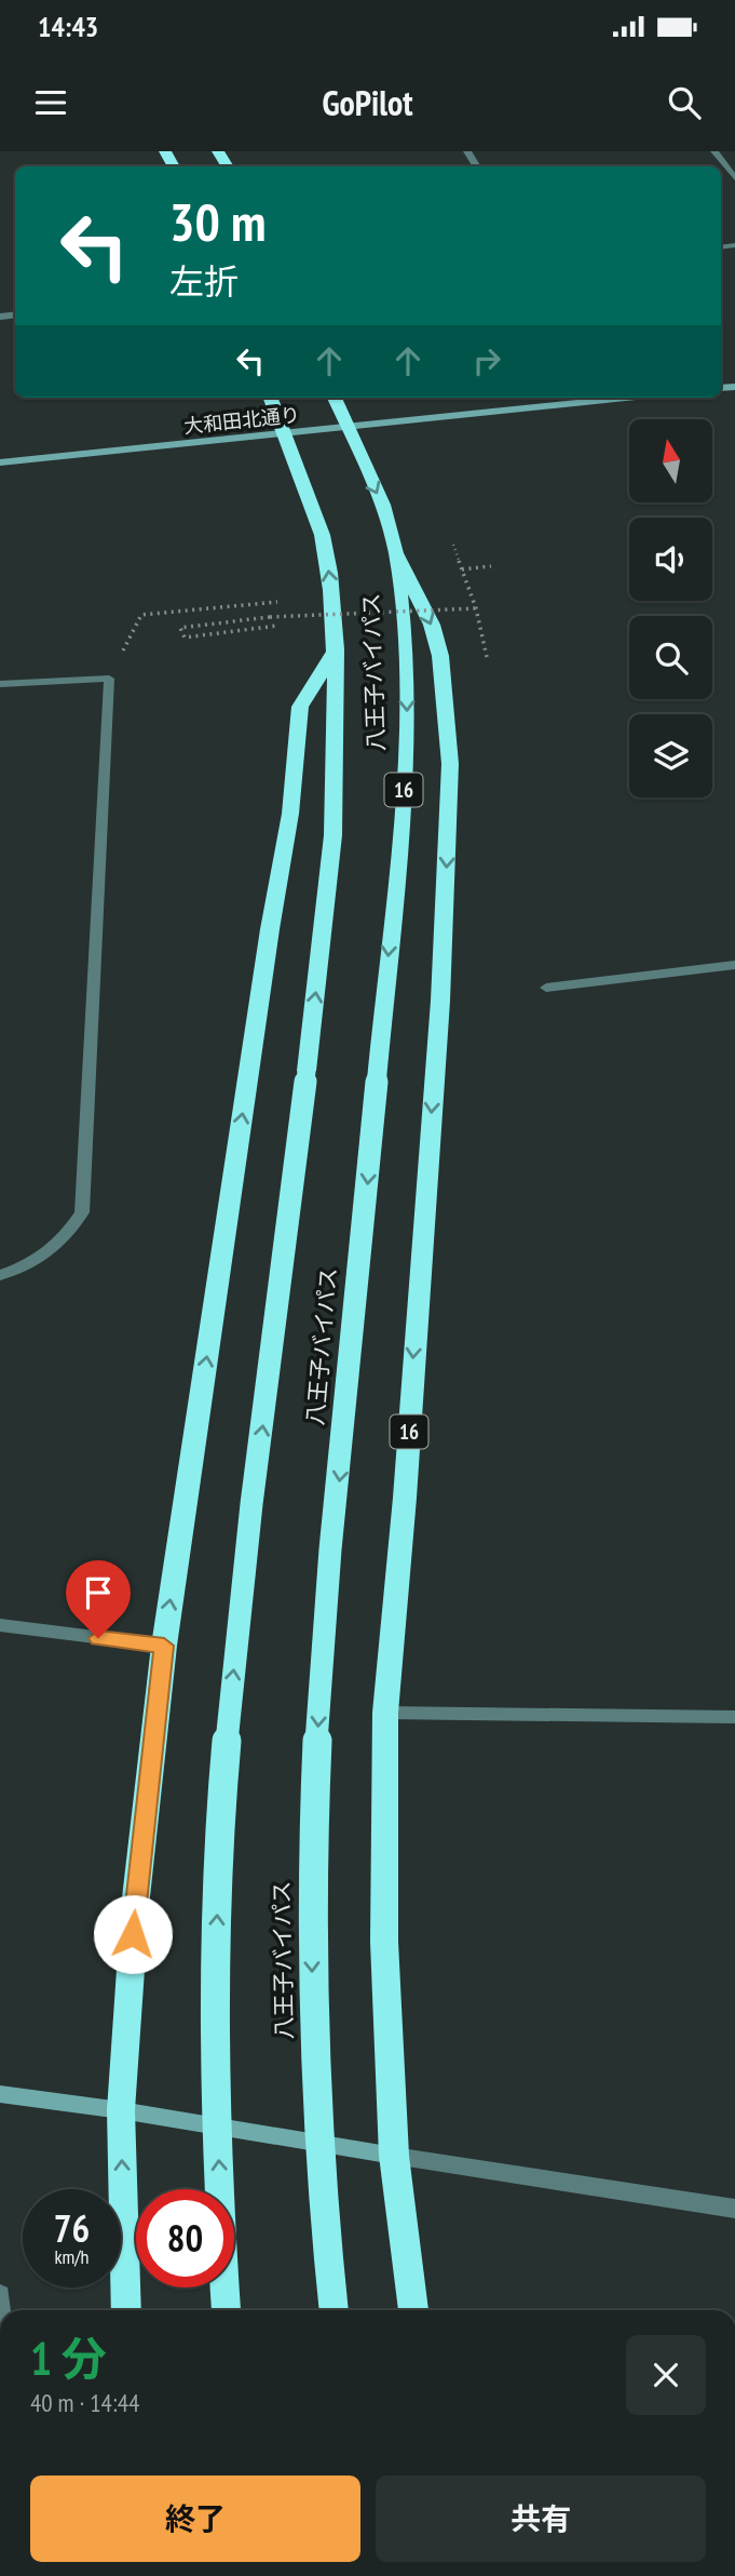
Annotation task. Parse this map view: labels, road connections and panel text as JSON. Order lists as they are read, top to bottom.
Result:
{
  "streets": {
    "highway": ["八王子バイパス", "16"],
    "street": ["大和田北通り"]
  },
  "crossings": [
    ["大和田北通り", "八王子バイパス"],
    ["八王子バイパス", "16"]
  ],
  "north": "top",
  "page": {
    "status": "14:43",
    "header": "GoPilot",
    "turn": ["30 m", "左折"],
    "speed": "76 km/h",
    "limit": "80",
    "heading": ["1 分", "40 m · 14:44"],
    "buttons": ["終了", "共有"]
  }
}
